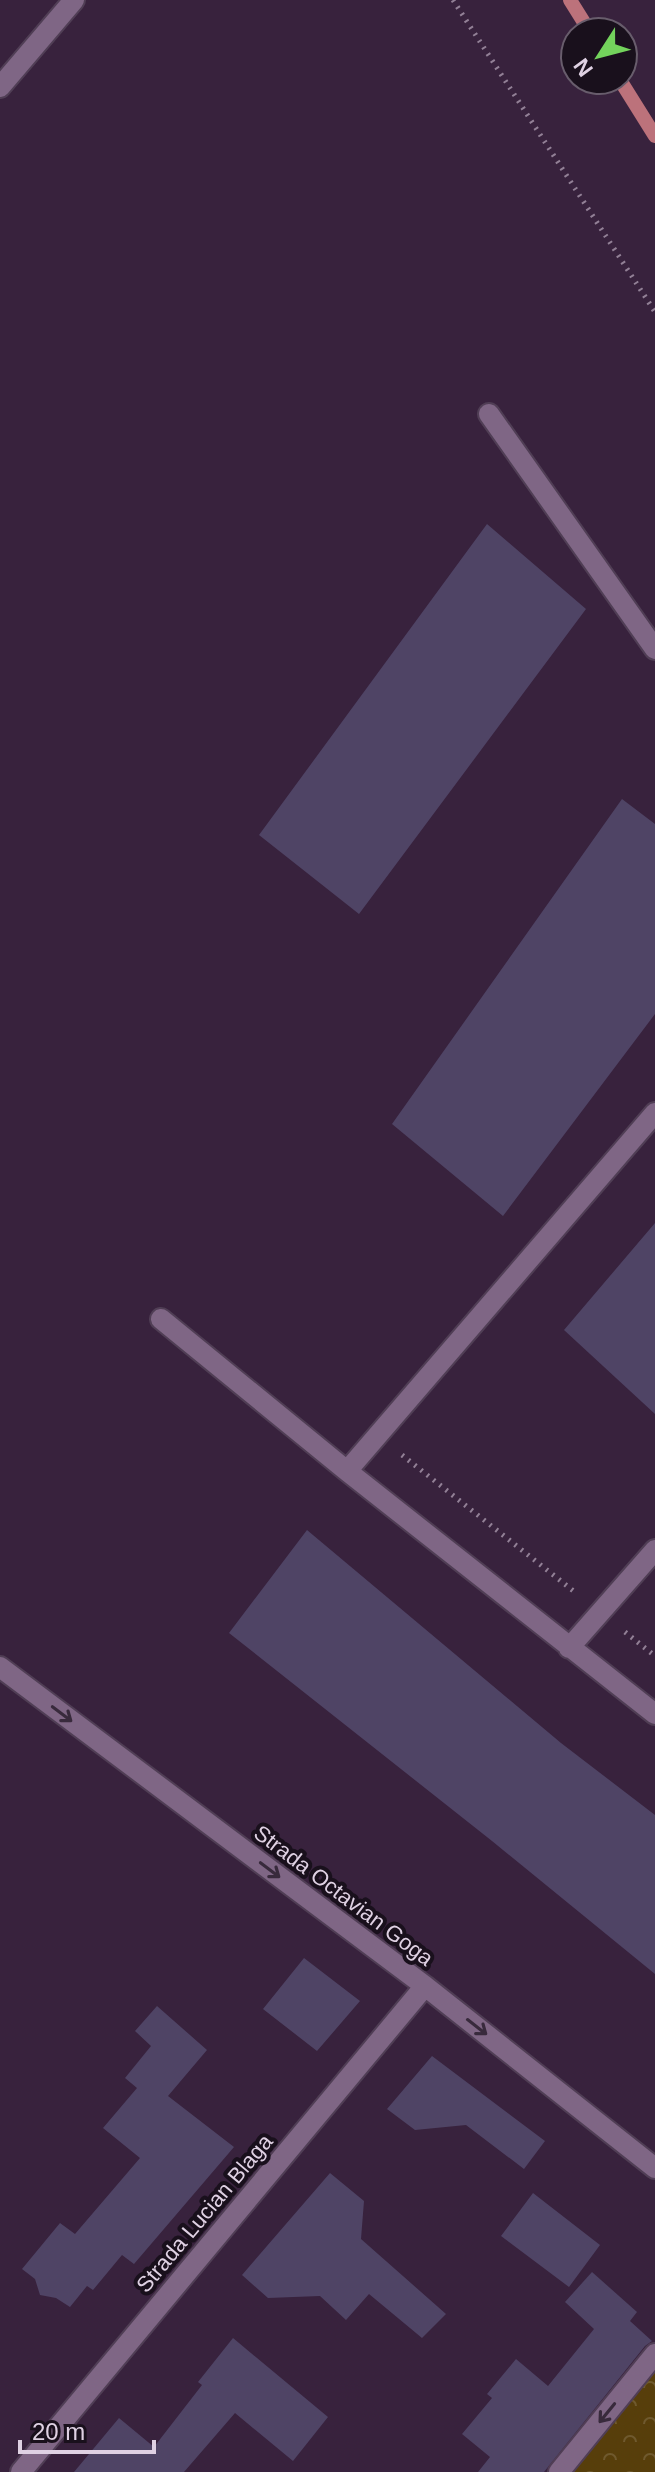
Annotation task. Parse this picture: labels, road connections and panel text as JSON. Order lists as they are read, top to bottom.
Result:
{
  "streets": {
    "street": ["Strada Octavian Goga", "Strada Lucian Blaga"]
  },
  "crossings": [
    ["Strada Octavian Goga", "Strada Lucian Blaga"]
  ],
  "one_way": ["Strada Octavian Goga"],
  "scale_bar": "20 m",
  "north": "bottom left"
}
